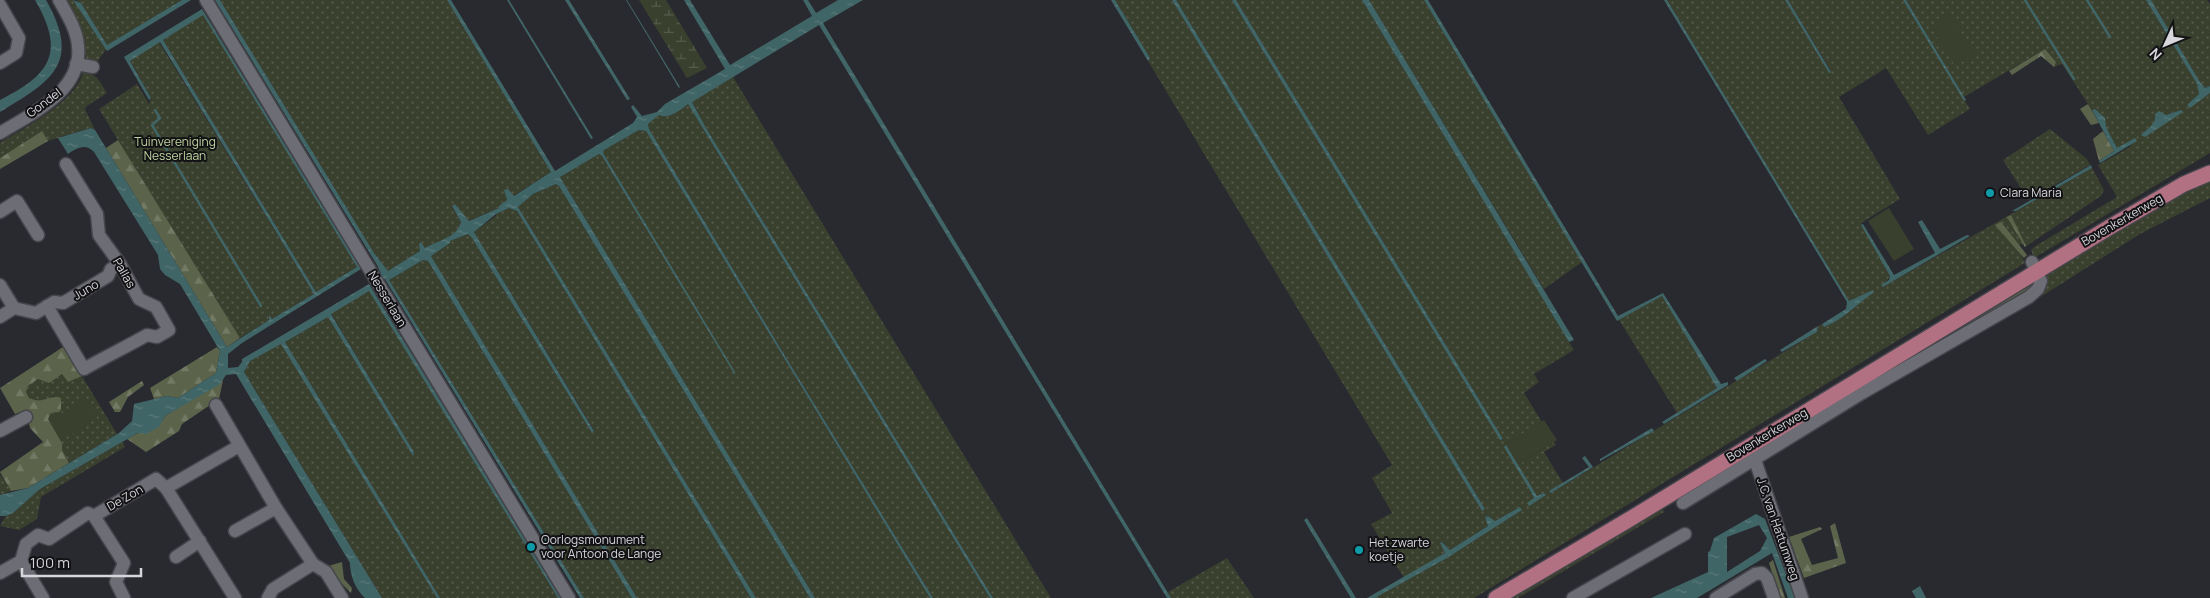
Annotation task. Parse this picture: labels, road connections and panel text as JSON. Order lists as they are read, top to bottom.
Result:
{
  "streets": {
    "main road": ["Bovenkerkerweg"],
    "street": [
      "Gondel",
      "Pallas",
      "Juno",
      "Nesserlaan",
      "De Zon",
      "J.C. van Hattumweg"
    ]
  },
  "crossings": [
    ["Bovenkerkerweg", "J.C. van Hattumweg"],
    ["Pallas", "Juno"]
  ],
  "parks": ["Tuinvereniging Nesserlaan"],
  "places": ["Clara Maria", "Oorlogsmonument voor Antoon de Lange", "Het zwarte koetje"],
  "scale_bar": "100 m",
  "north": "bottom left"
}
